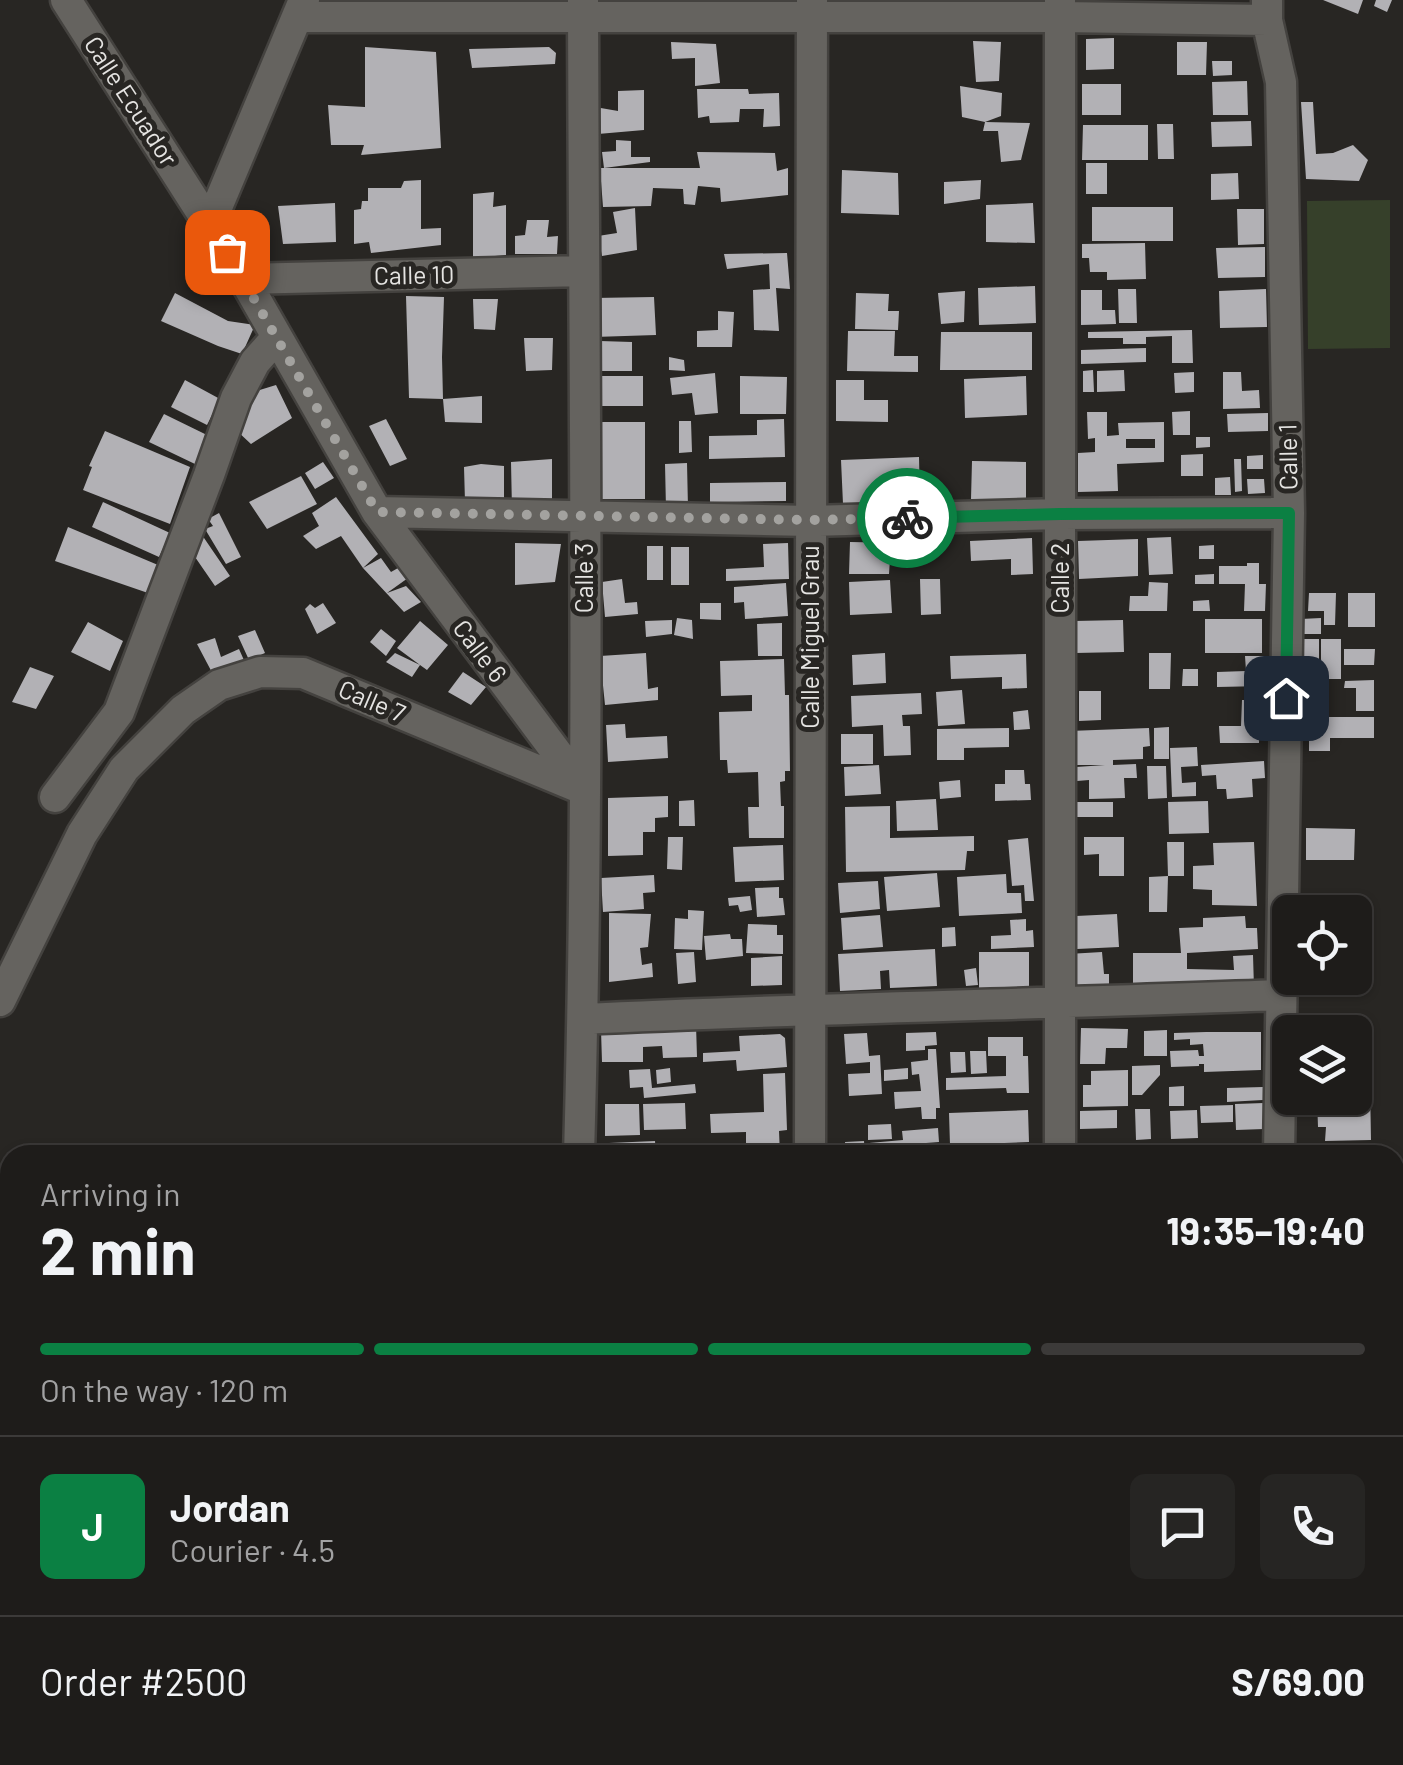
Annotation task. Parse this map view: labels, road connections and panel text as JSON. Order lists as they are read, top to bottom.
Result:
{
  "streets": {
    "street": [
      "Calle Ecuador",
      "Calle 10",
      "Calle 1",
      "Calle 3",
      "Calle 2",
      "Calle Miguel Grau",
      "Calle 6",
      "Calle 7"
    ]
  },
  "crossings": [
    ["Calle Ecuador", "Calle 10"],
    ["Calle Ecuador", "Calle 6"],
    ["Calle 10", "Calle 3"],
    ["Calle 3", "Calle 6"],
    ["Calle 3", "Calle 7"],
    ["Calle 6", "Calle 7"]
  ],
  "page": {
    "heading": ["2 min", "Arriving in", "19:35–19:40"],
    "panel": [
      "Jordan",
      "Courier · 4.5",
      "Order #2500",
      "S/69.00"
    ],
    "bar": "On the way · 120 m",
    "round": "J"
  }
}
